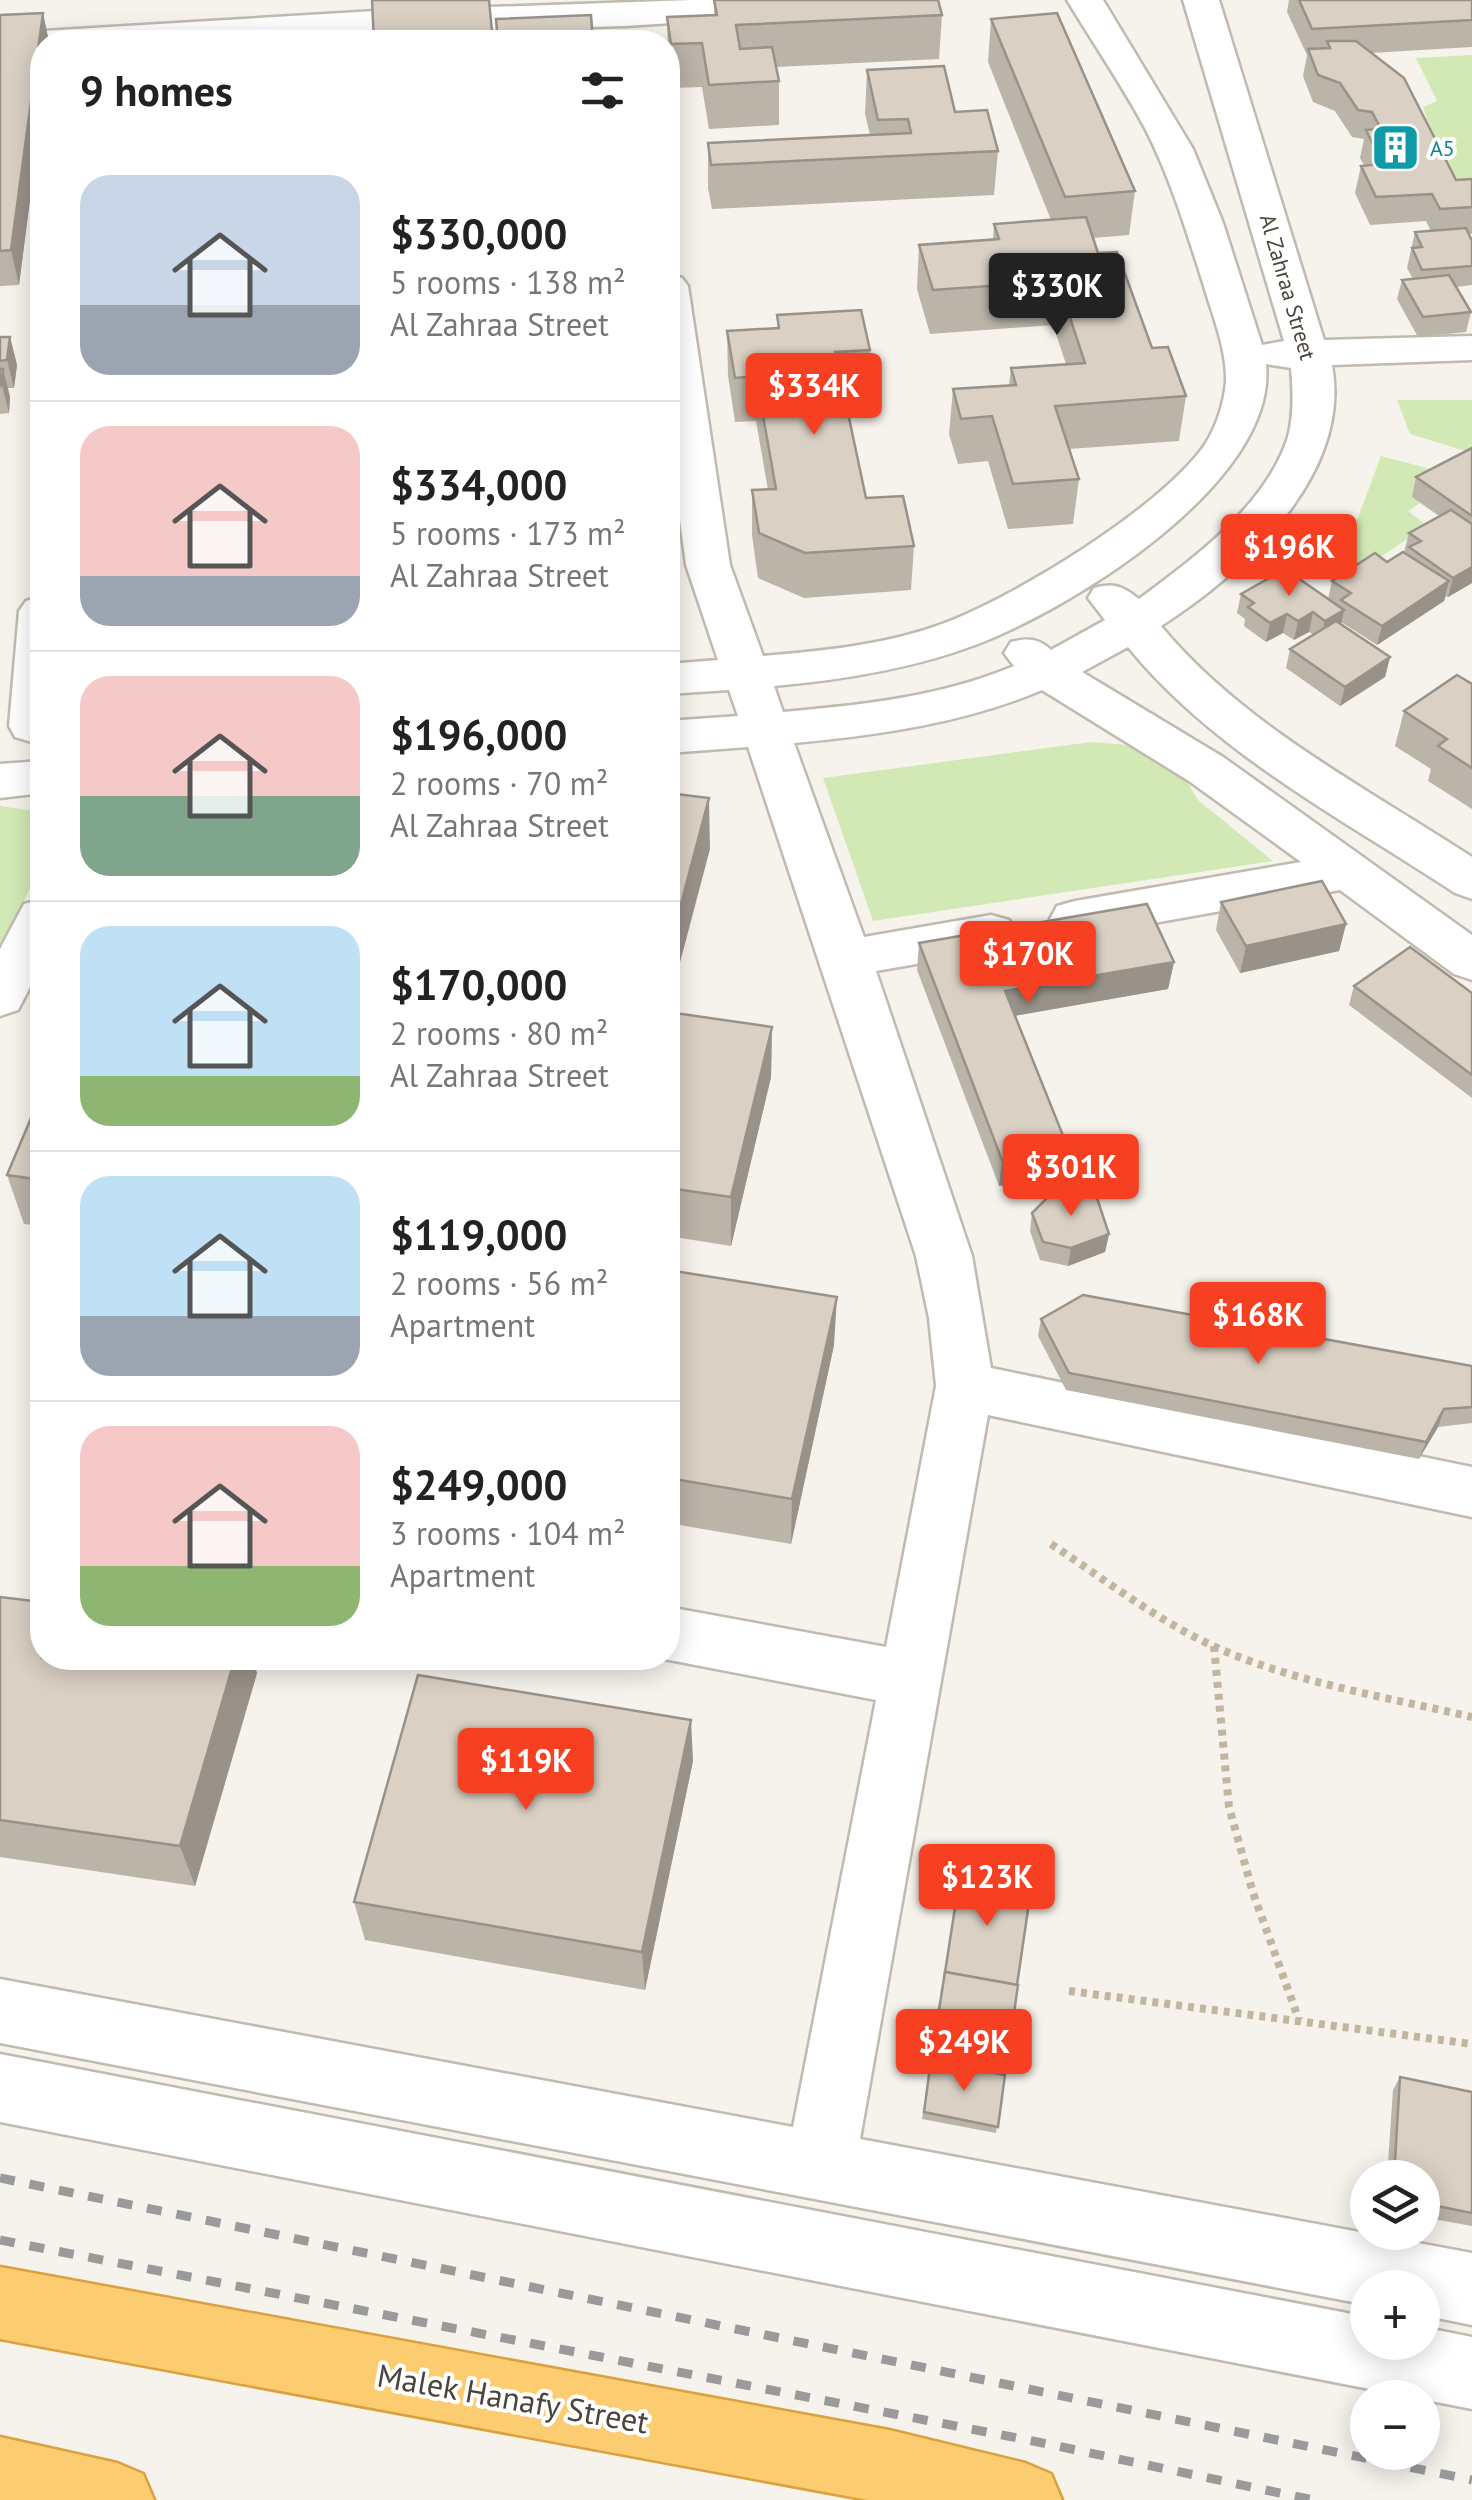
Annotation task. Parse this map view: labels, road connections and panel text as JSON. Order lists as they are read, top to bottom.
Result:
{
  "streets": {
    "highway": ["Malek Hanafy Street"],
    "street": ["Al Zahraa Street"]
  },
  "places": {
    "building": ["A5"]
  },
  "page": {
    "heading": "9 homes",
    "list": [
      {
        "name": "$330,000",
        "note": "5 rooms · 138 m² · Al Zahraa Street"
      },
      {
        "name": "$334,000",
        "note": "5 rooms · 173 m² · Al Zahraa Street"
      },
      {
        "name": "$196,000",
        "note": "2 rooms · 70 m² · Al Zahraa Street"
      },
      {
        "name": "$170,000",
        "note": "2 rooms · 80 m² · Al Zahraa Street"
      },
      {
        "name": "$119,000",
        "note": "2 rooms · 56 m² · Apartment"
      },
      {
        "name": "$249,000",
        "note": "3 rooms · 104 m² · Apartment"
      }
    ],
    "price": [
      "$330K",
      "$334K",
      "$196K",
      "$170K",
      "$301K",
      "$168K",
      "$119K",
      "$123K",
      "$249K"
    ],
    "map_buttons": ["+", "−"]
  }
}
